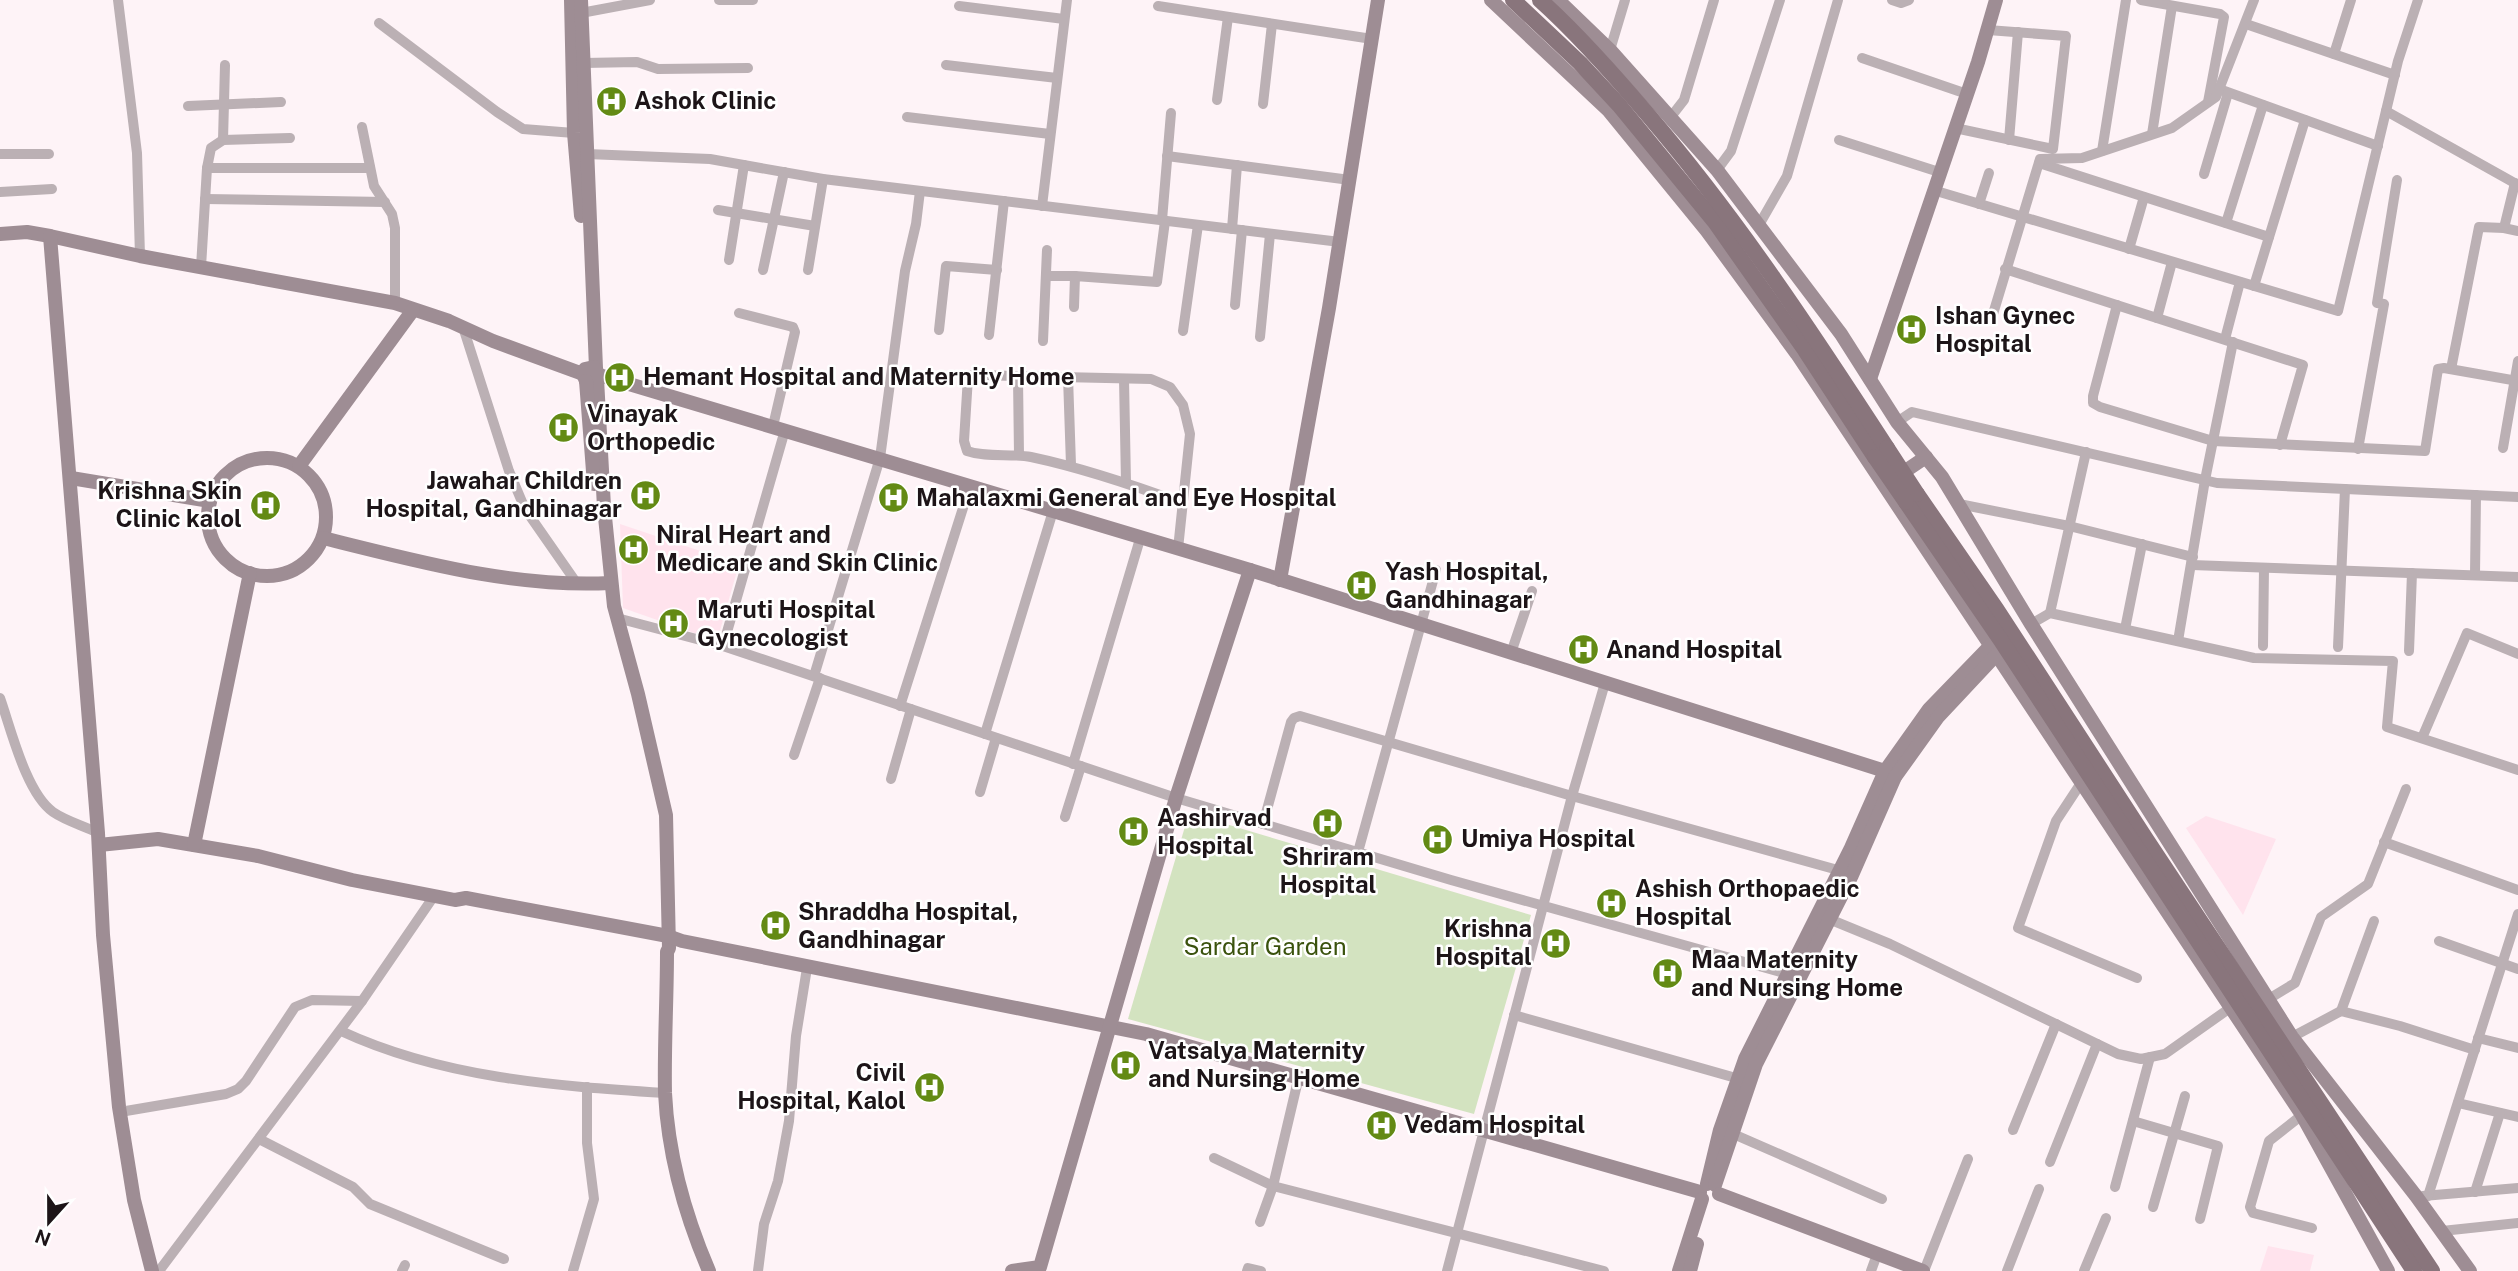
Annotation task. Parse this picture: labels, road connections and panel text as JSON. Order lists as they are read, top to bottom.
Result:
{
  "parks": ["Sardar Garden"],
  "places": {
    "hospital": [
      "Ashok Clinic",
      "Ishan Gynec Hospital",
      "Hemant Hospital and Maternity Home",
      "Vinayak Orthopedic",
      "Jawahar Children Hospital, Gandhinagar",
      "Mahalaxmi General and Eye Hospital",
      "Krishna Skin Clinic kalol",
      "Niral Heart and Medicare and Skin Clinic",
      "Yash Hospital, Gandhinagar",
      "Maruti Hospital Gynecologist",
      "Anand Hospital",
      "Shriram Hospital",
      "Aashirvad Hospital",
      "Umiya Hospital",
      "Ashish Orthopaedic Hospital",
      "Shraddha Hospital, Gandhinagar",
      "Krishna Hospital",
      "Maa Maternity and Nursing Home",
      "Vatsalya Maternity and Nursing Home",
      "Civil Hospital, Kalol",
      "Vedam Hospital"
    ]
  },
  "north": "bottom"
}
